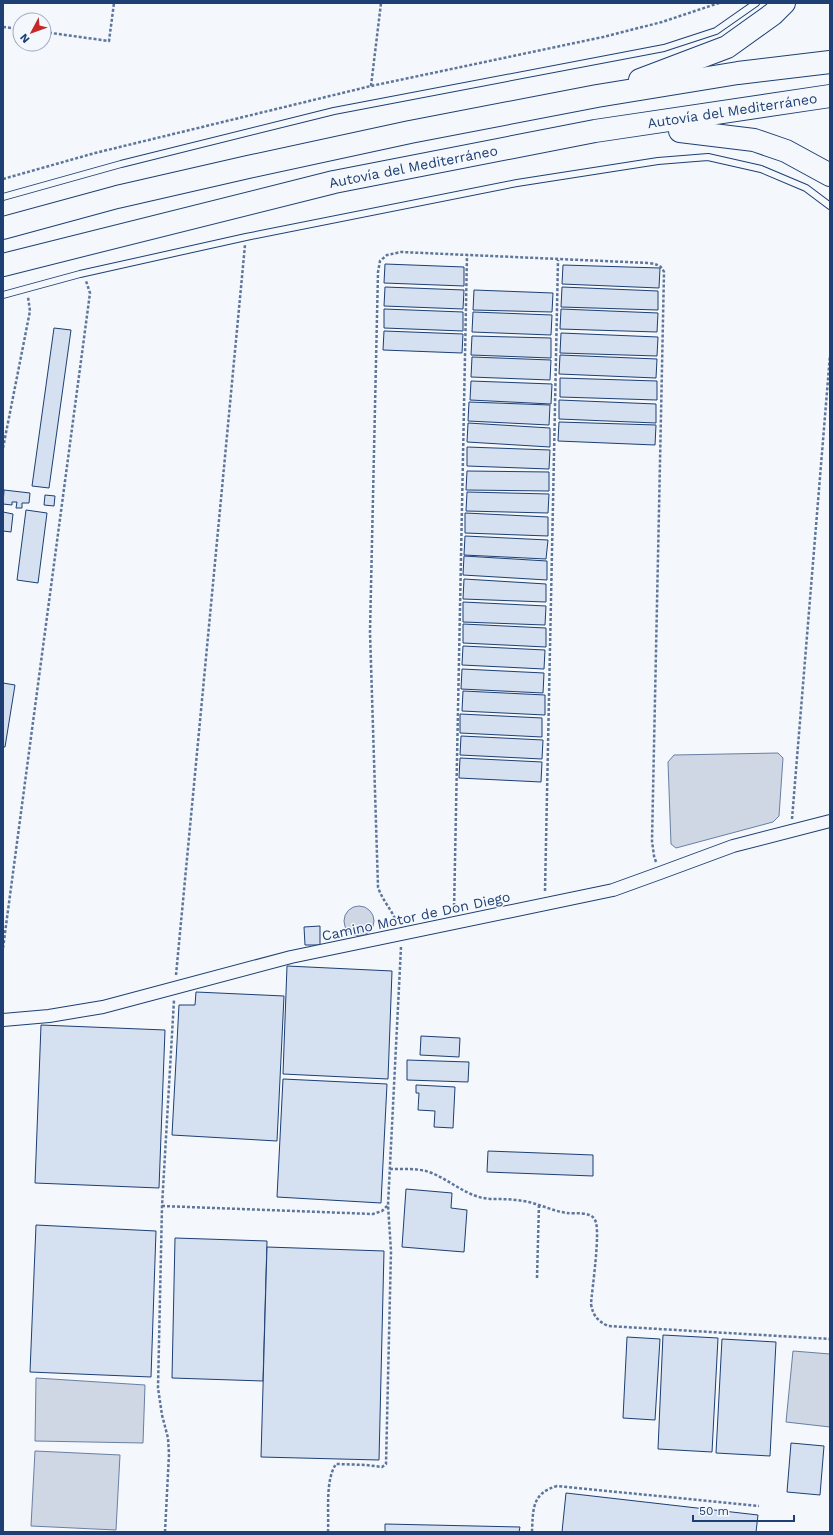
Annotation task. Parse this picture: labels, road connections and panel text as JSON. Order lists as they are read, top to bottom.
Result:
{
  "streets": {
    "highway": ["Autovía del Mediterráneo"],
    "street": ["Camino Motor de Don Diego"]
  },
  "scale_bar": "50 m",
  "north": "bottom left"
}
